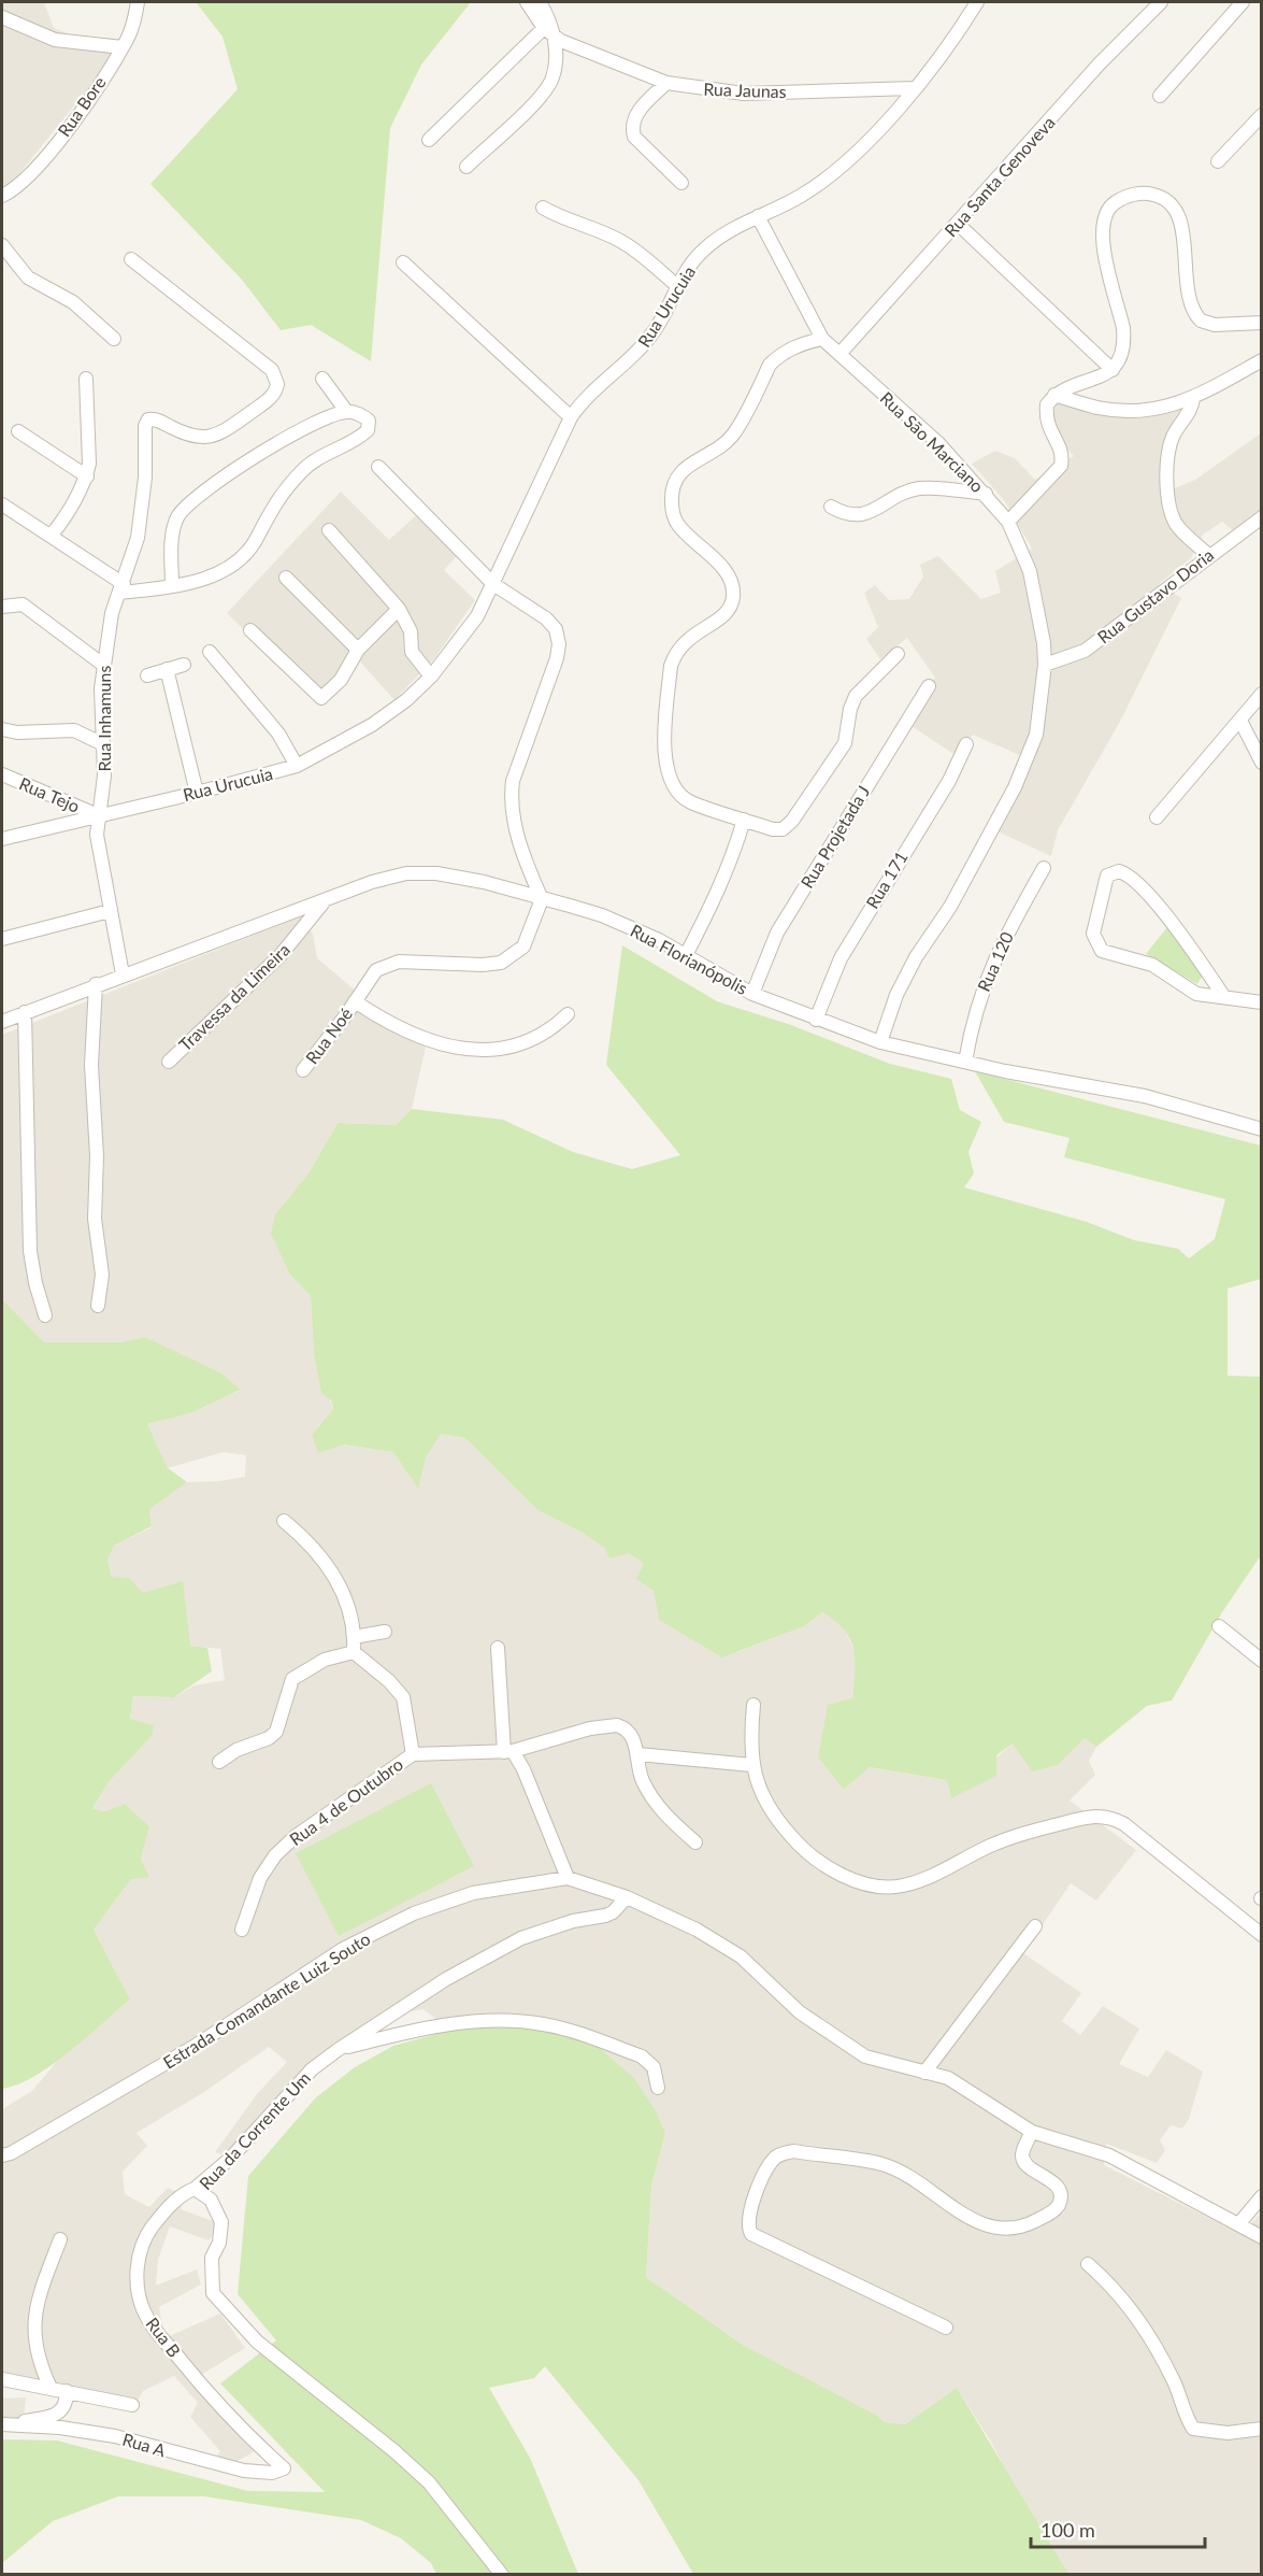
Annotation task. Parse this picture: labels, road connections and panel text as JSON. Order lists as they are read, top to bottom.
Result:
{
  "streets": {
    "street": [
      "Rua Jaunas",
      "Rua Bore",
      "Rua Santa Genoveva",
      "Rua Urucuia",
      "Rua São Marciano",
      "Rua Gustavo Doria",
      "Rua Inhamuns",
      "Rua Tejo",
      "Rua Projetada J",
      "Rua 171",
      "Rua Florianópolis",
      "Rua 120",
      "Travessa da Limeira",
      "Rua Noé",
      "Rua 4 de Outubro",
      "Estrada Comandante Luiz Souto",
      "Rua da Corrente Um",
      "Rua B",
      "Rua A"
    ]
  },
  "crossings": [
    ["Rua Jaunas", "Rua Urucuia"],
    ["Rua Santa Genoveva", "Rua São Marciano"],
    ["Rua Urucuia", "Rua São Marciano"],
    ["Rua Urucuia", "Rua Inhamuns"],
    ["Rua Urucuia", "Rua Tejo"],
    ["Rua São Marciano", "Rua Gustavo Doria"],
    ["Rua São Marciano", "Rua Florianópolis"],
    ["Rua Inhamuns", "Rua Tejo"],
    ["Rua Inhamuns", "Rua Florianópolis"],
    ["Rua Projetada J", "Rua Florianópolis"],
    ["Rua 171", "Rua Florianópolis"],
    ["Rua Florianópolis", "Rua 120"],
    ["Rua Florianópolis", "Travessa da Limeira"],
    ["Rua Florianópolis", "Rua Noé"],
    ["Estrada Comandante Luiz Souto", "Rua da Corrente Um"],
    ["Rua da Corrente Um", "Rua B"],
    ["Rua B", "Rua A"]
  ],
  "scale_bar": "100 m"
}
